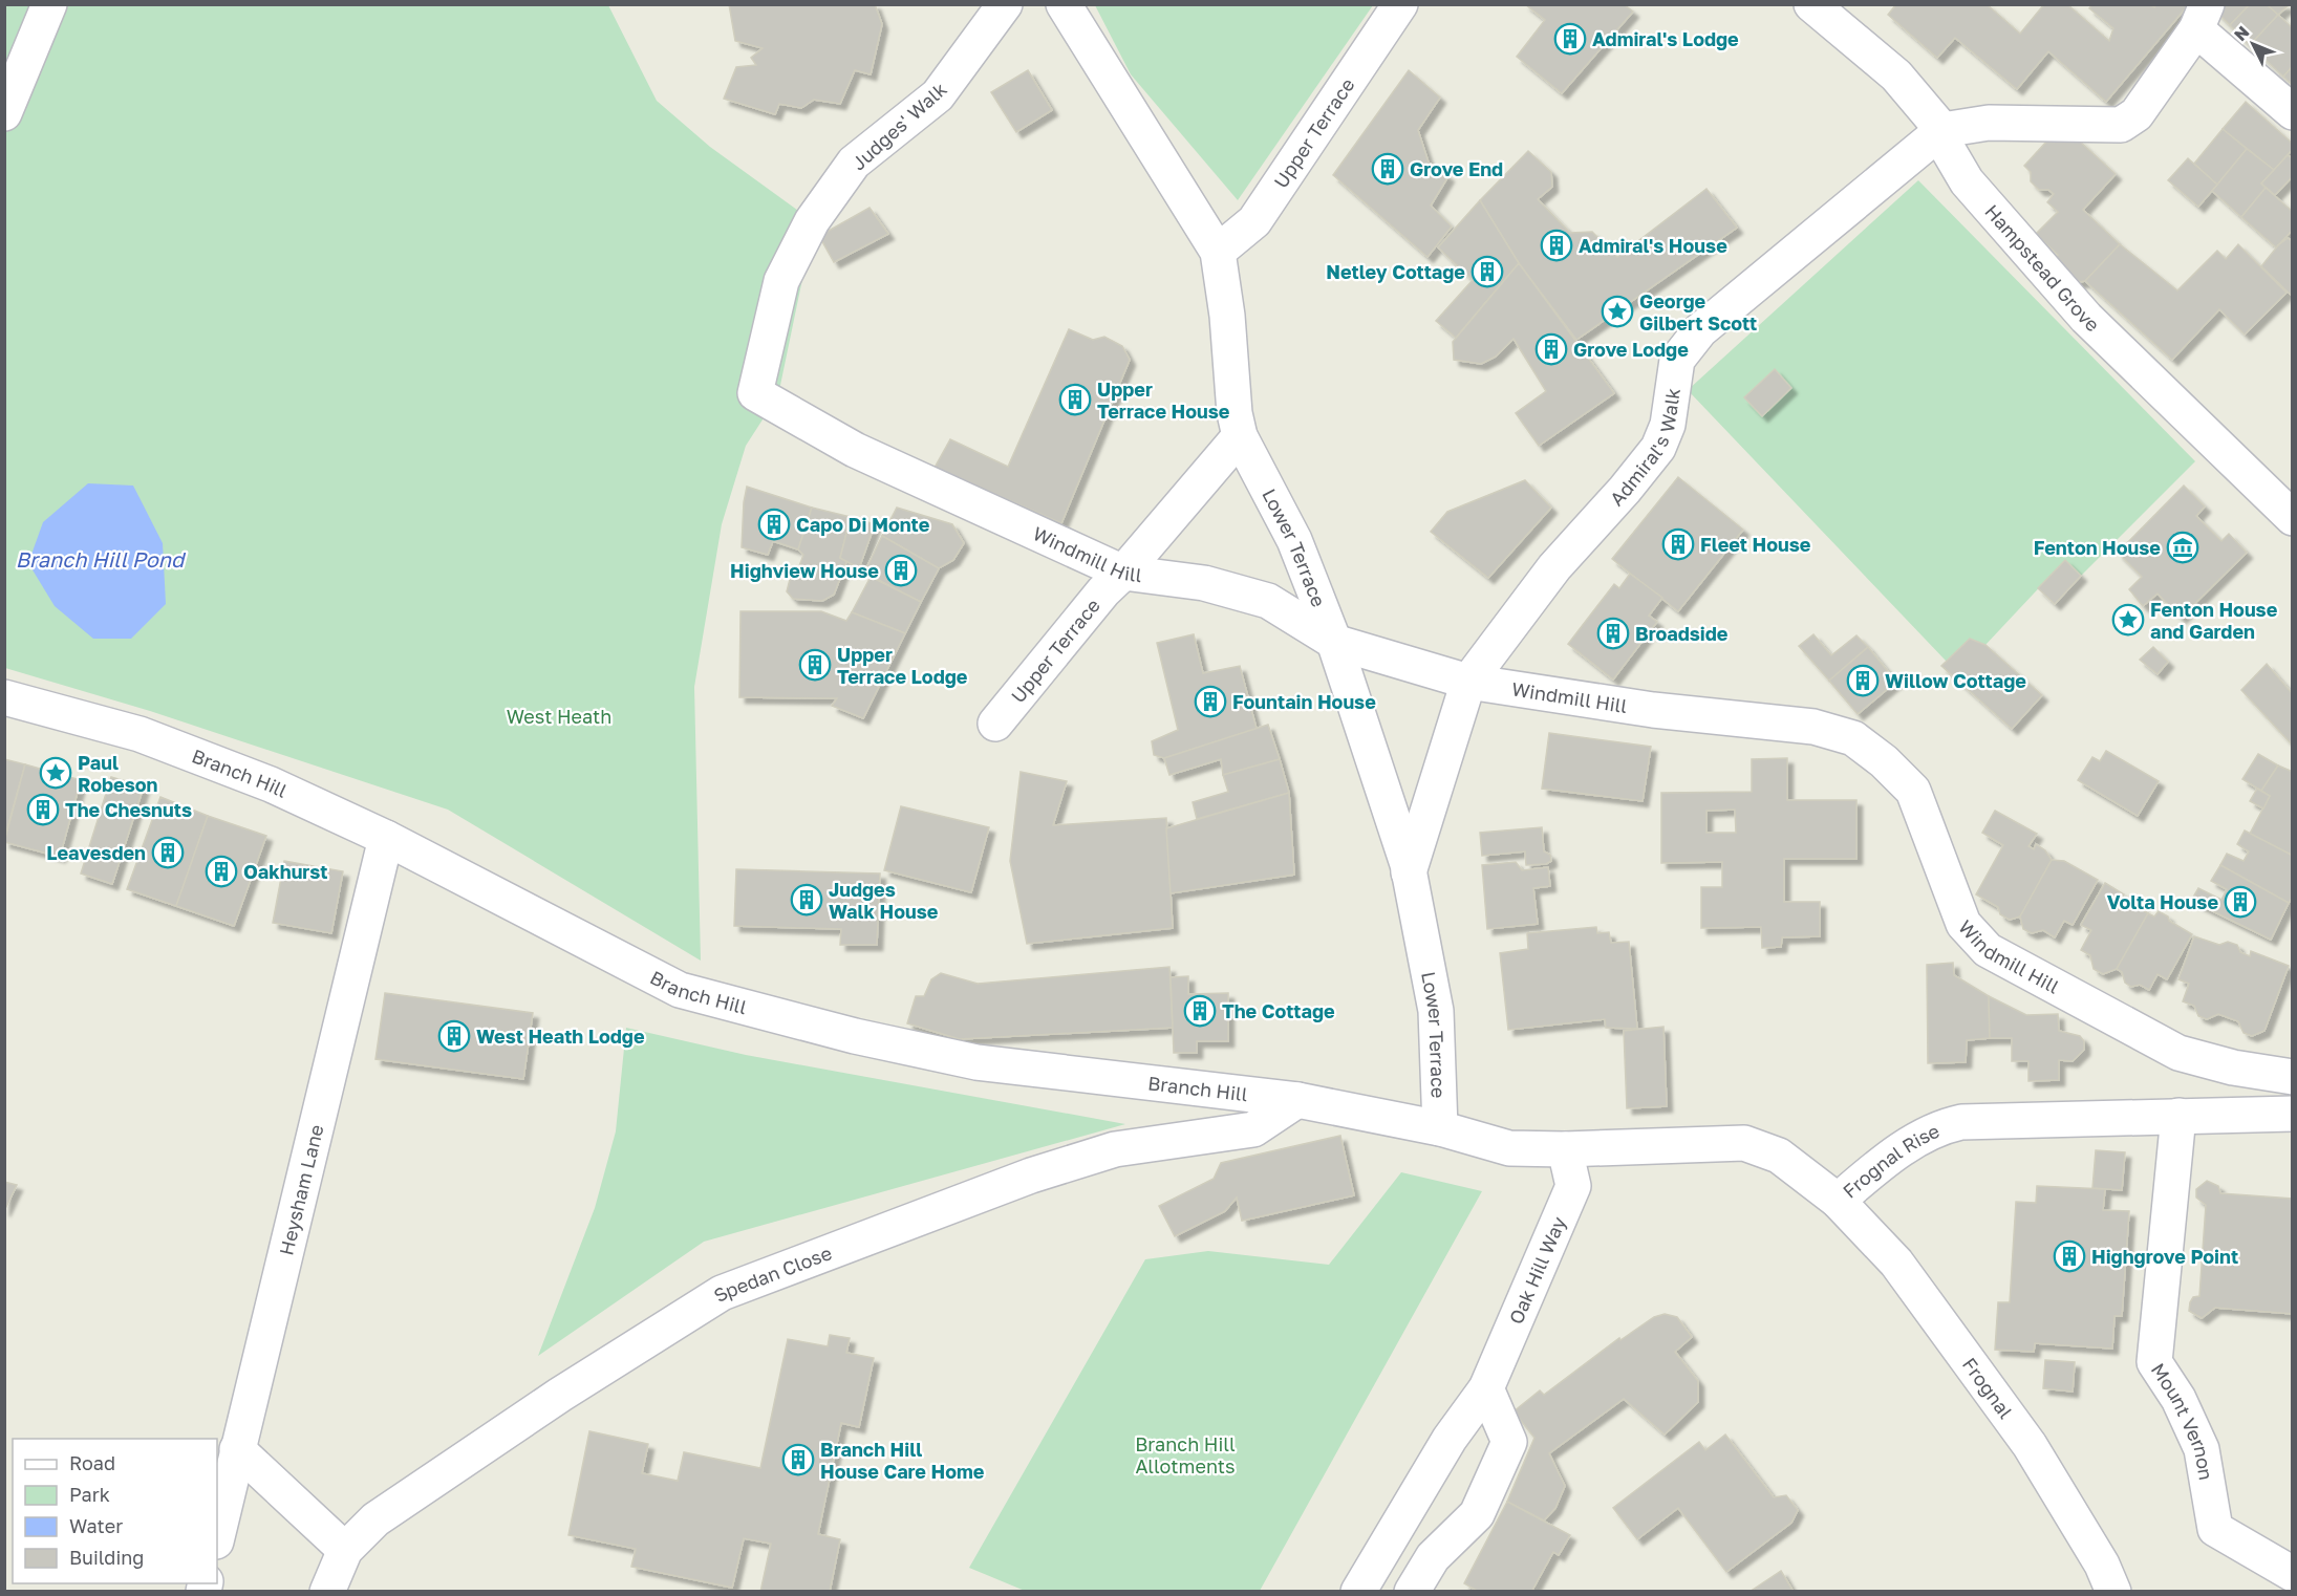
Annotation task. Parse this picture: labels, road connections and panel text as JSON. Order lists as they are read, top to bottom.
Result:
{
  "streets": {
    "street": [
      "Judges' Walk",
      "Upper Terrace",
      "Hampstead Grove",
      "Admiral's Walk",
      "Lower Terrace",
      "Windmill Hill",
      "Branch Hill",
      "Frognal Rise",
      "Heysham Lane",
      "Oak Hill Way",
      "Spedan Close",
      "Frognal",
      "Mount Vernon"
    ]
  },
  "crossings": [
    ["Judges' Walk", "Windmill Hill"],
    ["Upper Terrace", "Lower Terrace"],
    ["Upper Terrace", "Windmill Hill"],
    ["Hampstead Grove", "Admiral's Walk"],
    ["Admiral's Walk", "Lower Terrace"],
    ["Admiral's Walk", "Windmill Hill"],
    ["Lower Terrace", "Windmill Hill"],
    ["Lower Terrace", "Branch Hill"],
    ["Lower Terrace", "Frognal Rise"],
    ["Branch Hill", "Frognal Rise"],
    ["Branch Hill", "Heysham Lane"],
    ["Branch Hill", "Spedan Close"],
    ["Frognal Rise", "Oak Hill Way"],
    ["Frognal Rise", "Frognal"],
    ["Frognal Rise", "Mount Vernon"]
  ],
  "water": ["Branch Hill Pond"],
  "parks": ["West Heath", "Branch Hill Allotments"],
  "places": {
    "building": [
      "Admiral's Lodge",
      "Grove End",
      "Admiral's House",
      "Netley Cottage",
      "Grove Lodge",
      "Upper Terrace House",
      "Capo Di Monte",
      "Fleet House",
      "Highview House",
      "Broadside",
      "Upper Terrace Lodge",
      "Willow Cottage",
      "Fountain House",
      "The Chesnuts",
      "Leavesden",
      "Oakhurst",
      "Judges Walk House",
      "Volta House",
      "The Cottage",
      "West Heath Lodge",
      "Highgrove Point",
      "Branch Hill House Care Home"
    ],
    "place": ["George Gilbert Scott", "Fenton House and Garden", "Paul Robeson"],
    "museum": ["Fenton House"]
  },
  "legend": [
    "Road",
    "Park",
    "Water",
    "Building"
  ],
  "north": "top left"
}
